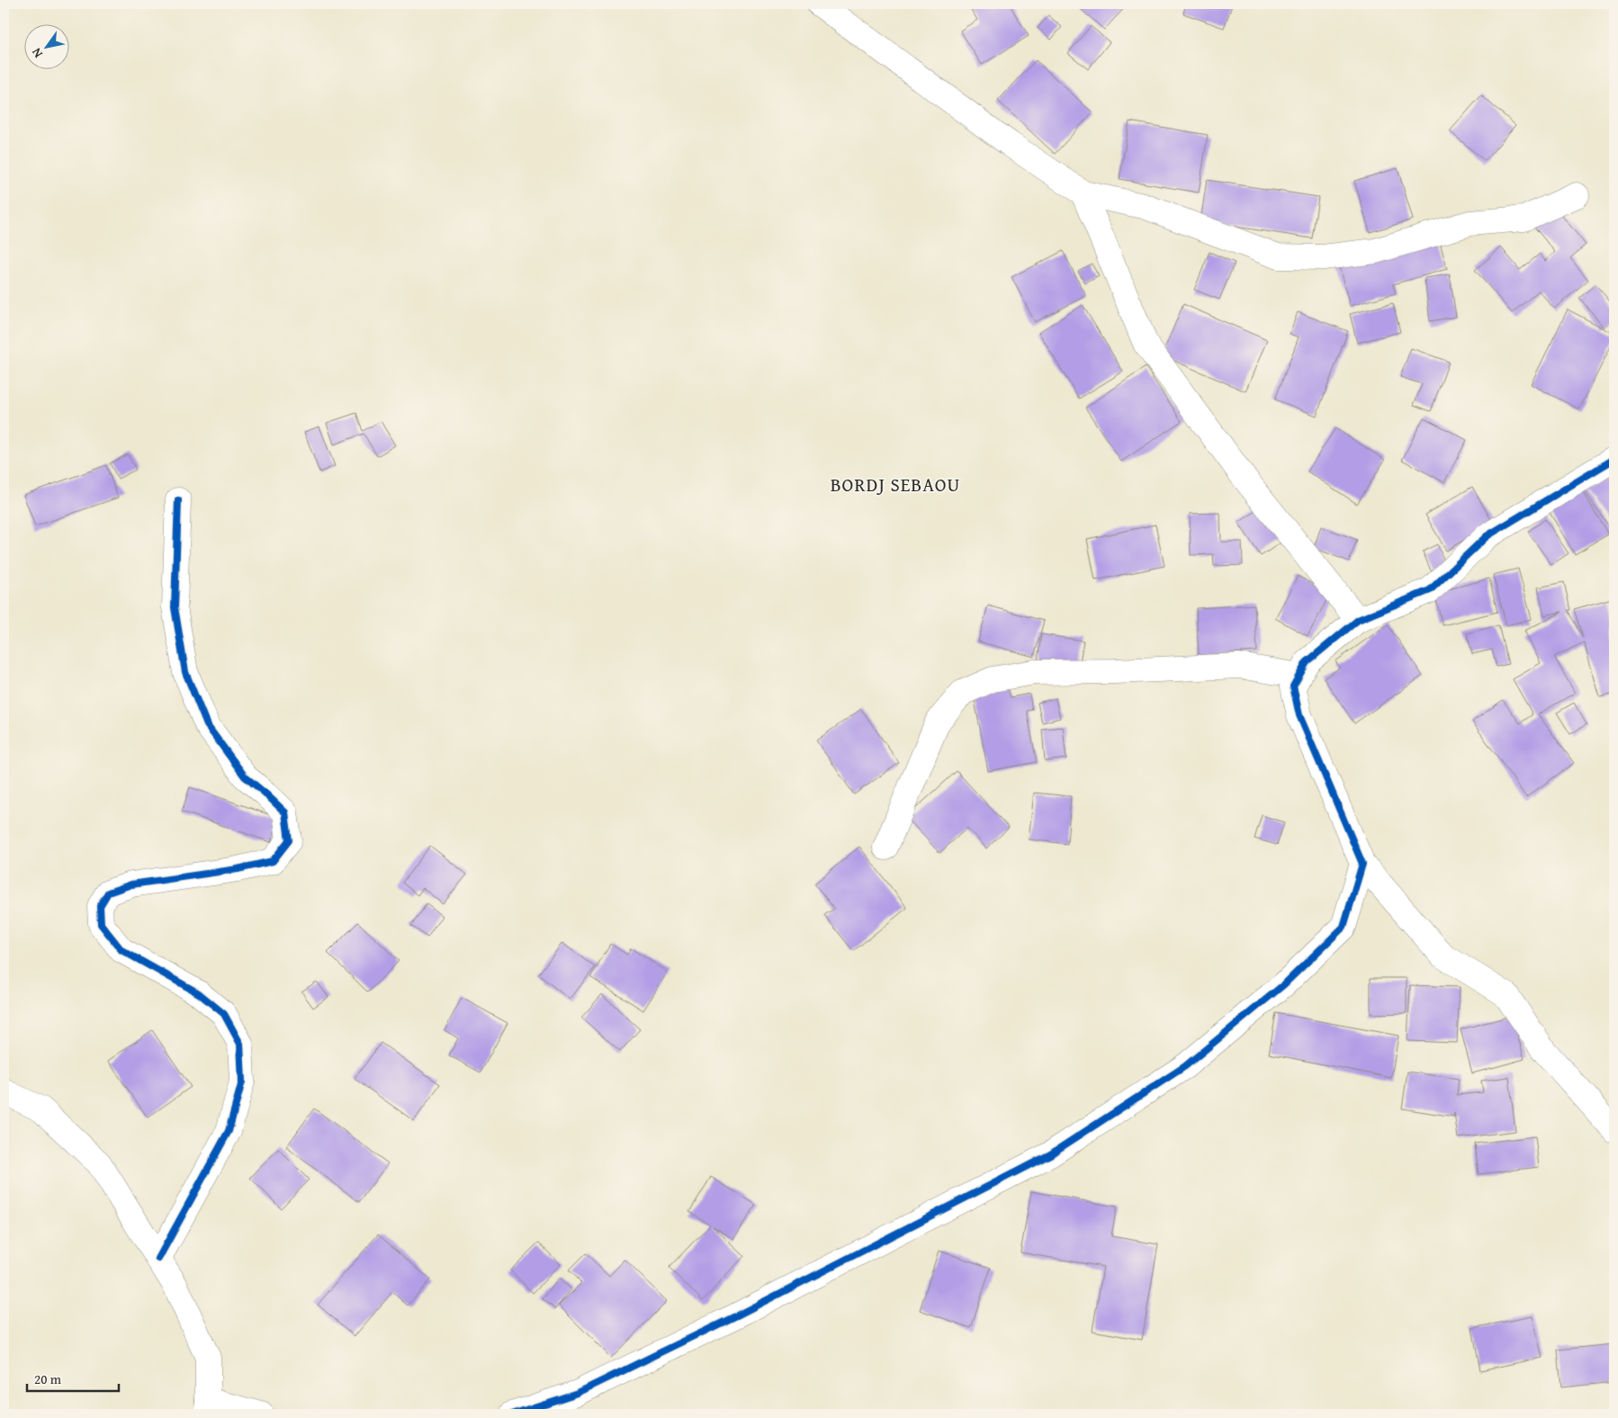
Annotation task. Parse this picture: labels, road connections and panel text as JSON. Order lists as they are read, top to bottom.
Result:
{
  "districts": ["BORDJ SEBAOU"],
  "scale_bar": "20 m",
  "north": "bottom left"
}
